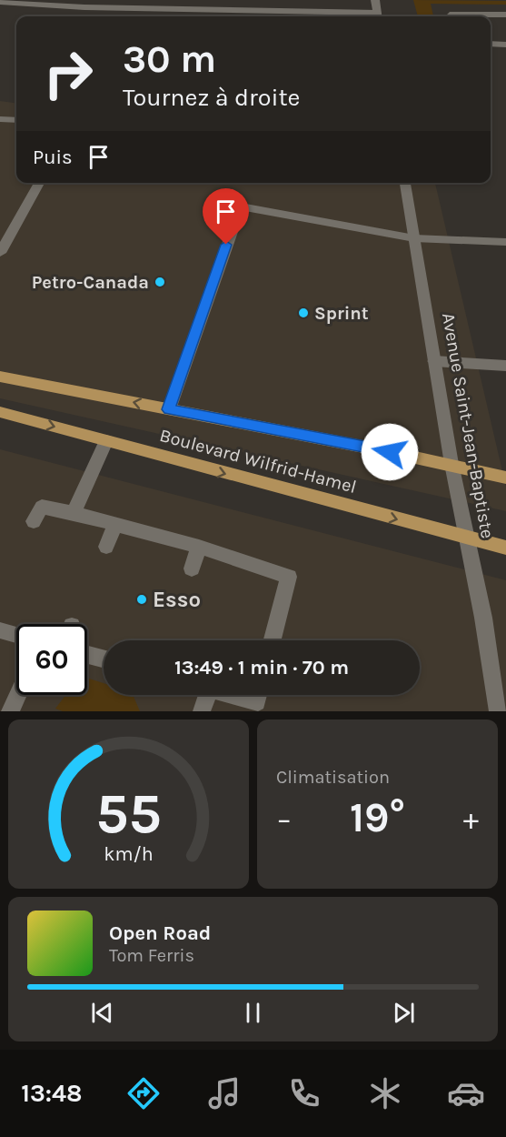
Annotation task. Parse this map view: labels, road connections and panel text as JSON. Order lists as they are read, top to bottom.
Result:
{
  "streets": {
    "main road": ["Boulevard Wilfrid-Hamel"],
    "street": ["Avenue Saint-Jean-Baptiste"]
  },
  "crossings": [
    ["Avenue Saint-Jean-Baptiste", "Boulevard Wilfrid-Hamel"]
  ],
  "places": ["Petro-Canada", "Sprint", "Esso"],
  "page": {
    "turn": ["30 m", "Tournez à droite"],
    "then": "Puis",
    "limit": "60",
    "trip": "13:49 · 1 min · 70 m",
    "tile": "Climatisation",
    "heat": ["−", "19°", "+"],
    "song": ["Open Road", "Tom Ferris"],
    "tabs": "13:48",
    "gauge": ["55", "km/h"]
  }
}
